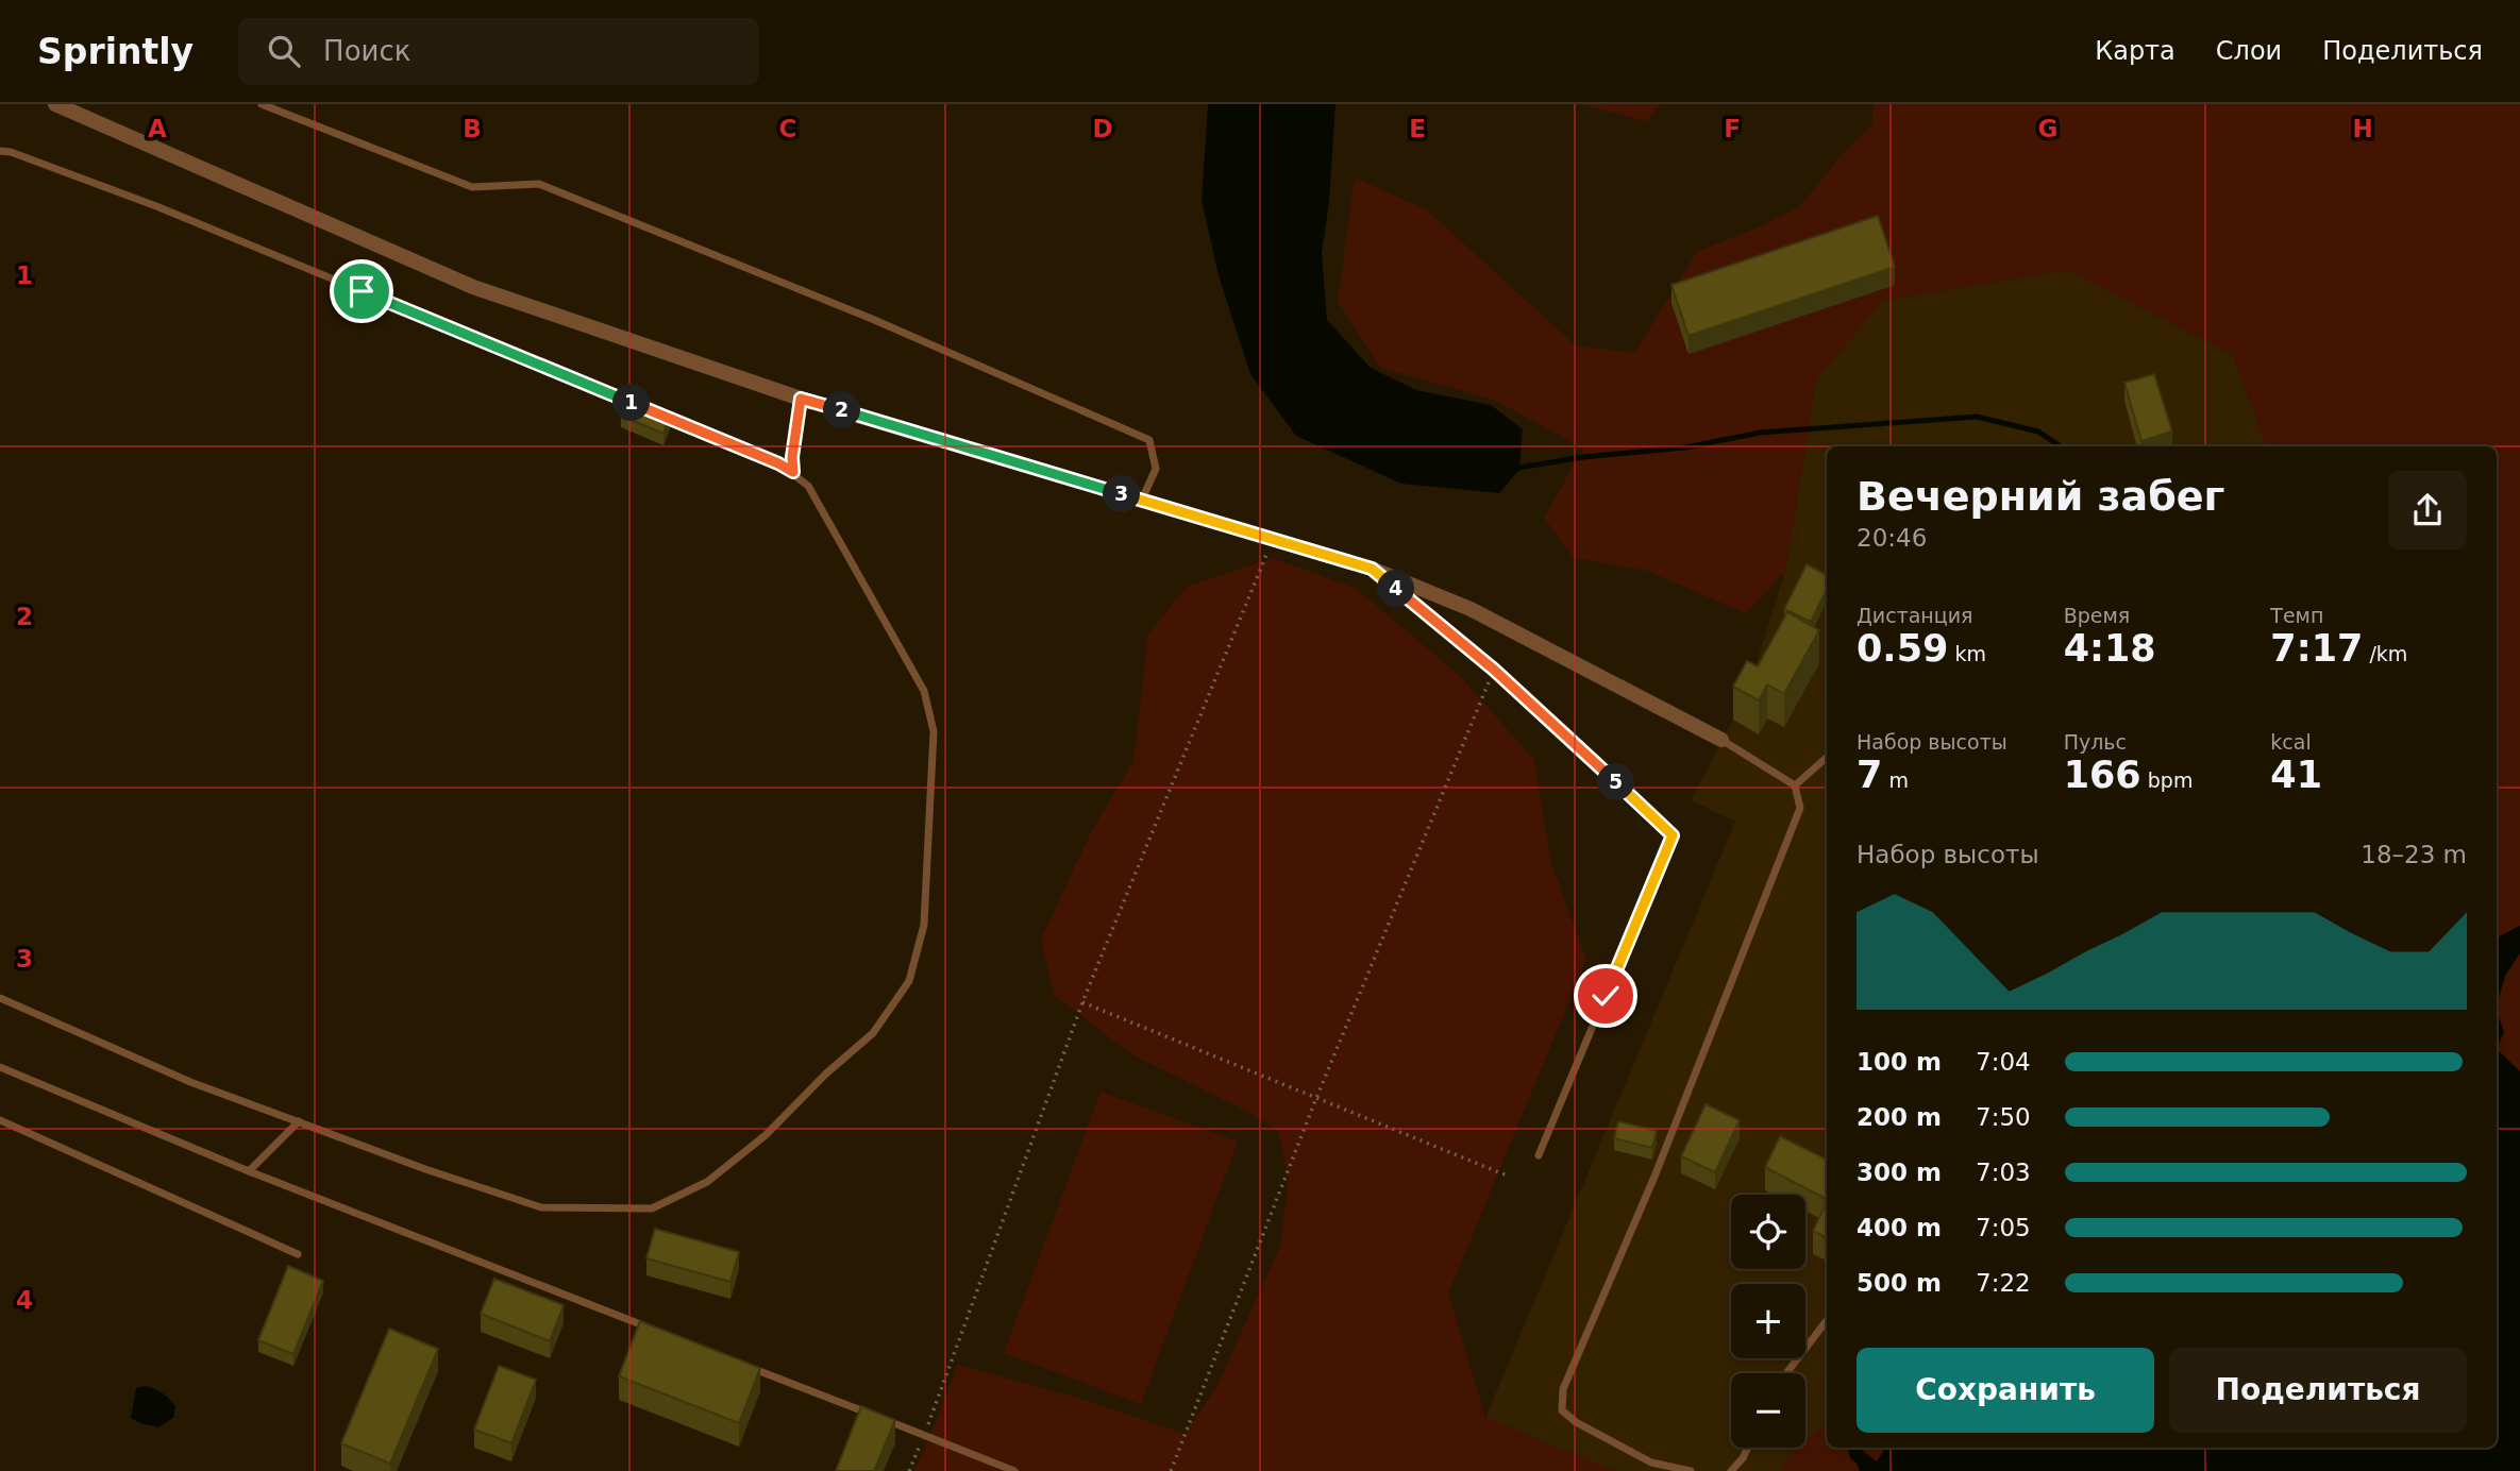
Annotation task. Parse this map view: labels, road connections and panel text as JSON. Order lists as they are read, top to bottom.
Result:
{
  "page": {
    "header": "Sprintly",
    "search": "Поиск",
    "nav": ["Карта", "Слои", "Поделиться"],
    "pins": [
      "1",
      "2",
      "3",
      "4",
      "5"
    ],
    "heading": ["Вечерний забег", "20:46"],
    "stats": [
      ["Дистанция", "0.59 km"],
      ["Время", "4:18"],
      ["Темп", "7:17 /km"],
      ["Набор высоты", "7 m"],
      ["Пульс", "166 bpm"],
      ["kcal", "41"]
    ],
    "chart": ["Набор высоты", "18–23 m"],
    "list": [
      {
        "name": "100 m",
        "note": "7:04"
      },
      {
        "name": "200 m",
        "note": "7:50"
      },
      {
        "name": "300 m",
        "note": "7:03"
      },
      {
        "name": "400 m",
        "note": "7:05"
      },
      {
        "name": "500 m",
        "note": "7:22"
      }
    ],
    "map_buttons": ["+", "−"],
    "buttons": ["Сохранить", "Поделиться"]
  },
  "grid": {
    "columns": [
      "A",
      "B",
      "C",
      "D",
      "E",
      "F",
      "G",
      "H"
    ],
    "rows": [
      "1",
      "2",
      "3",
      "4"
    ]
  }
}
